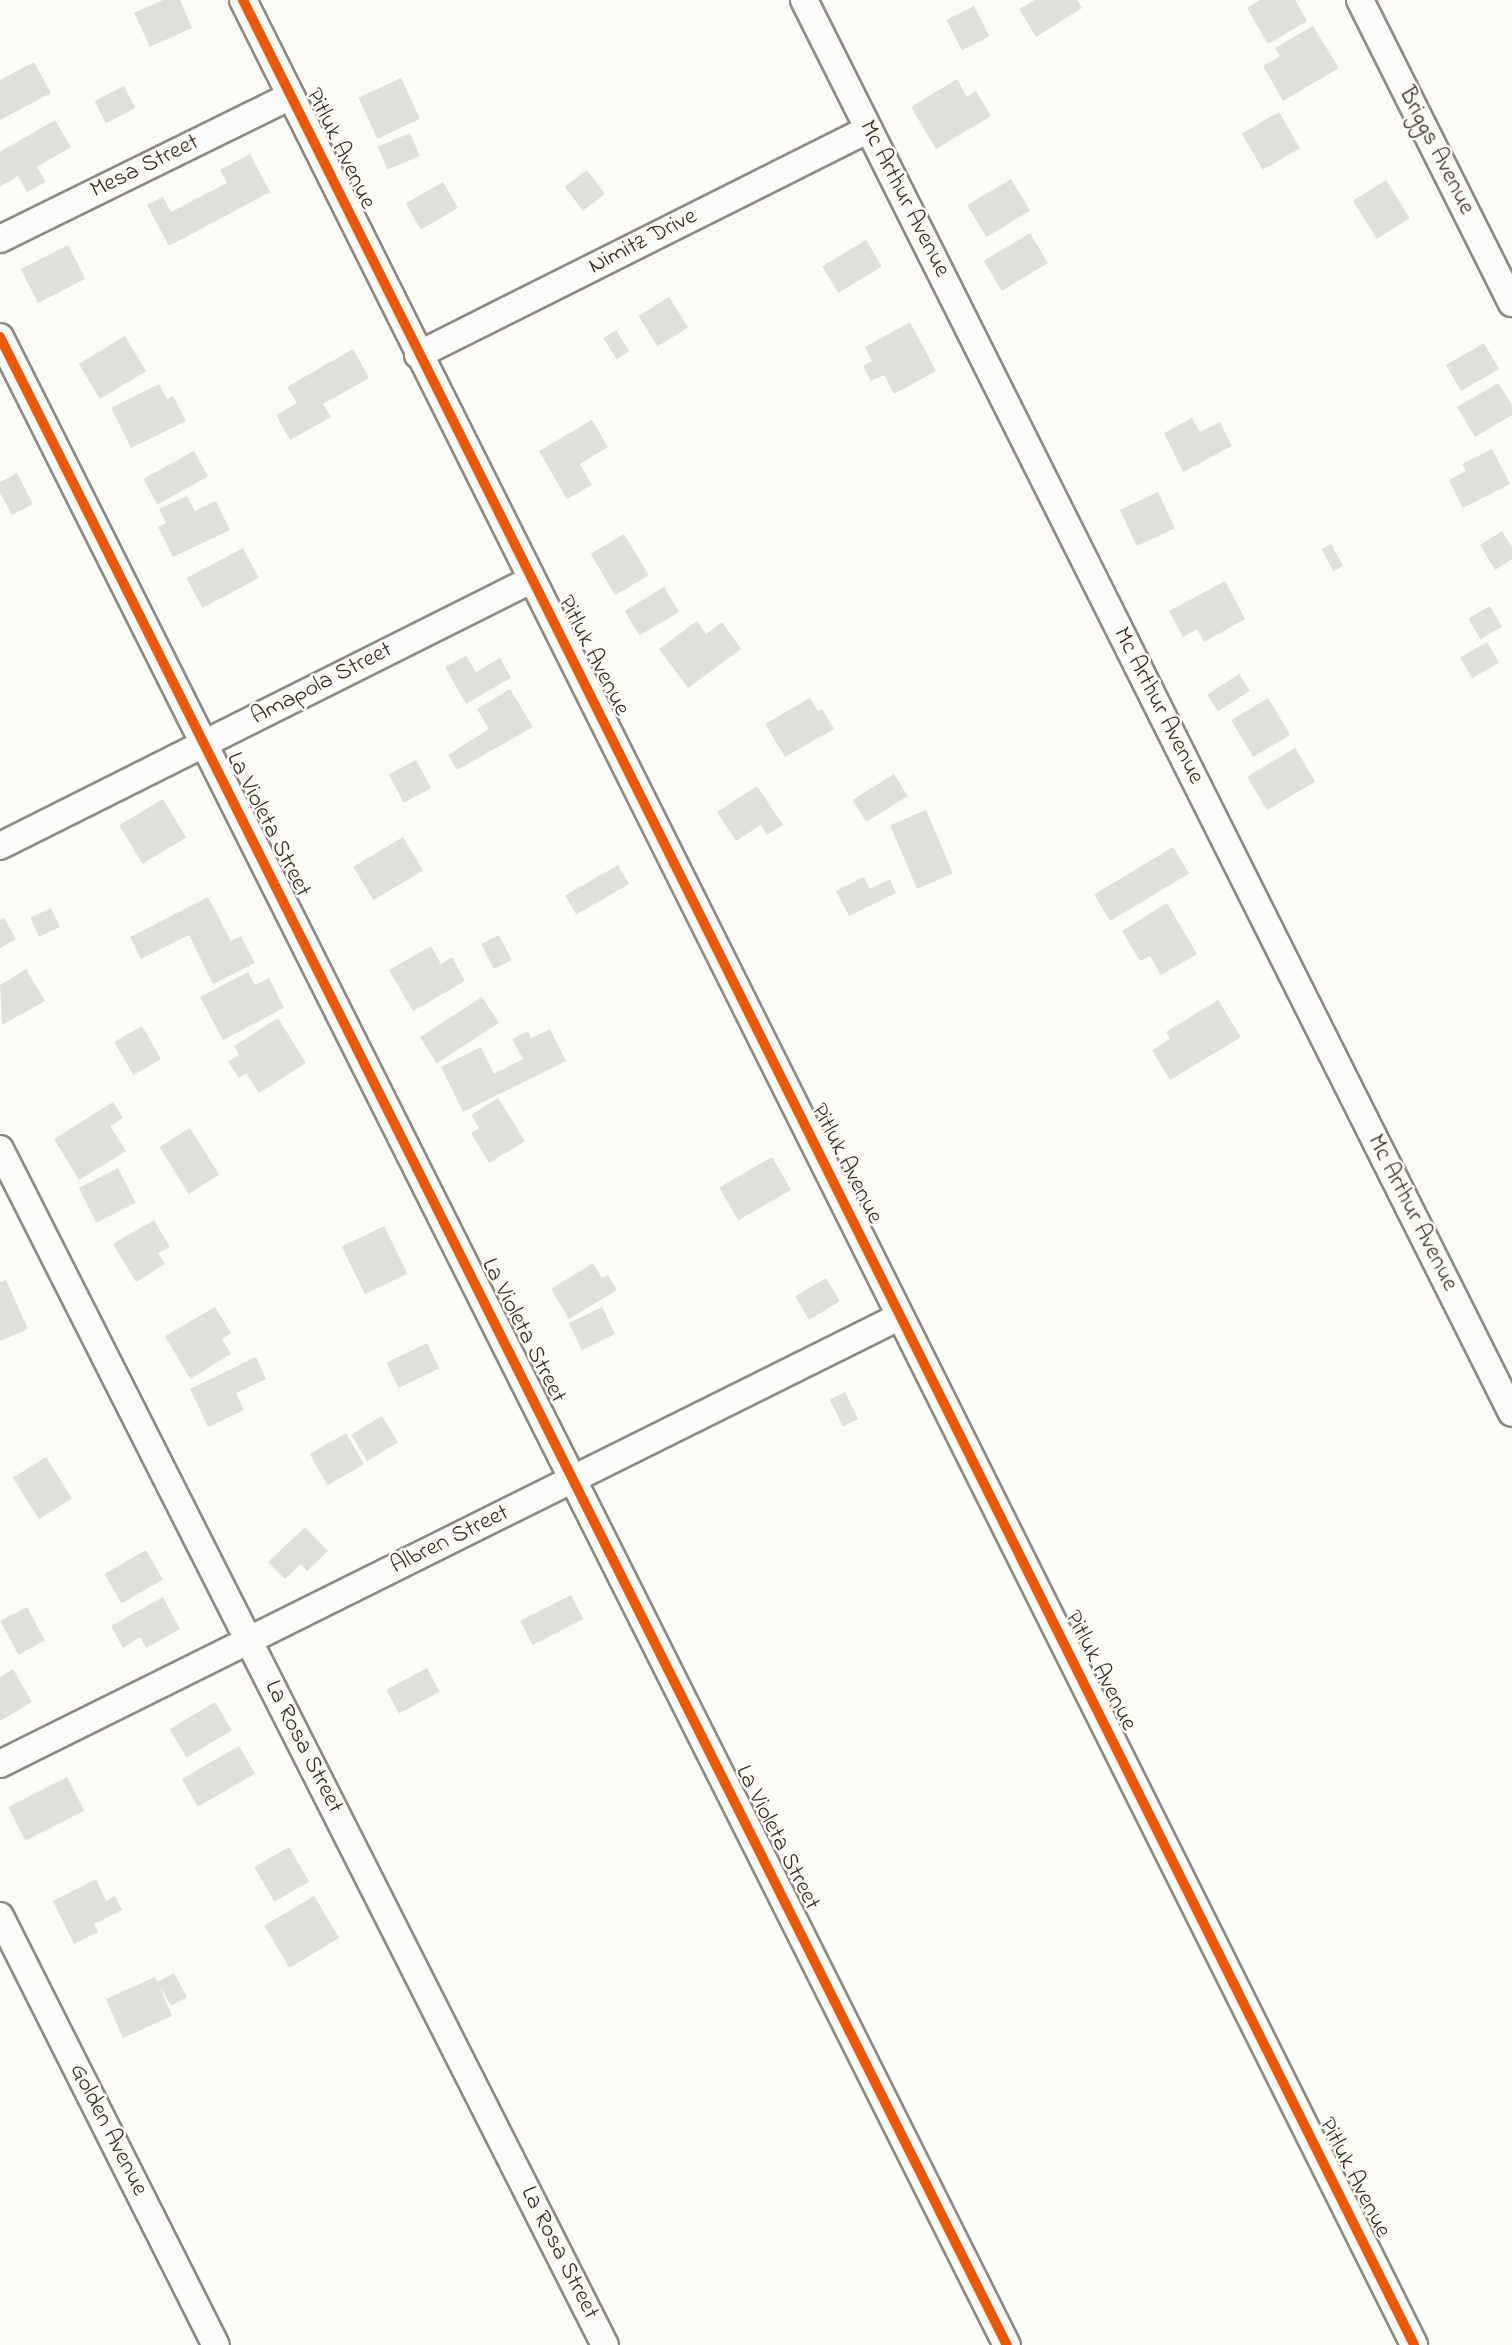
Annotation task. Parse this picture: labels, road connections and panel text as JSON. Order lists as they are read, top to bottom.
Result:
{
  "streets": {
    "street": [
      "Pitluk Avenue",
      "Briggs Avenue",
      "Mesa Street",
      "Mc Arthur Avenue",
      "Nimitz Drive",
      "Amapola Street",
      "La Violeta Street",
      "Albren Street",
      "La Rosa Street",
      "Golden Avenue"
    ]
  },
  "crossings": [
    ["Pitluk Avenue", "Mesa Street"],
    ["Pitluk Avenue", "Nimitz Drive"],
    ["Pitluk Avenue", "Amapola Street"],
    ["Pitluk Avenue", "Albren Street"],
    ["Mc Arthur Avenue", "Nimitz Drive"],
    ["Amapola Street", "La Violeta Street"],
    ["La Violeta Street", "Albren Street"],
    ["Albren Street", "La Rosa Street"]
  ]
}
